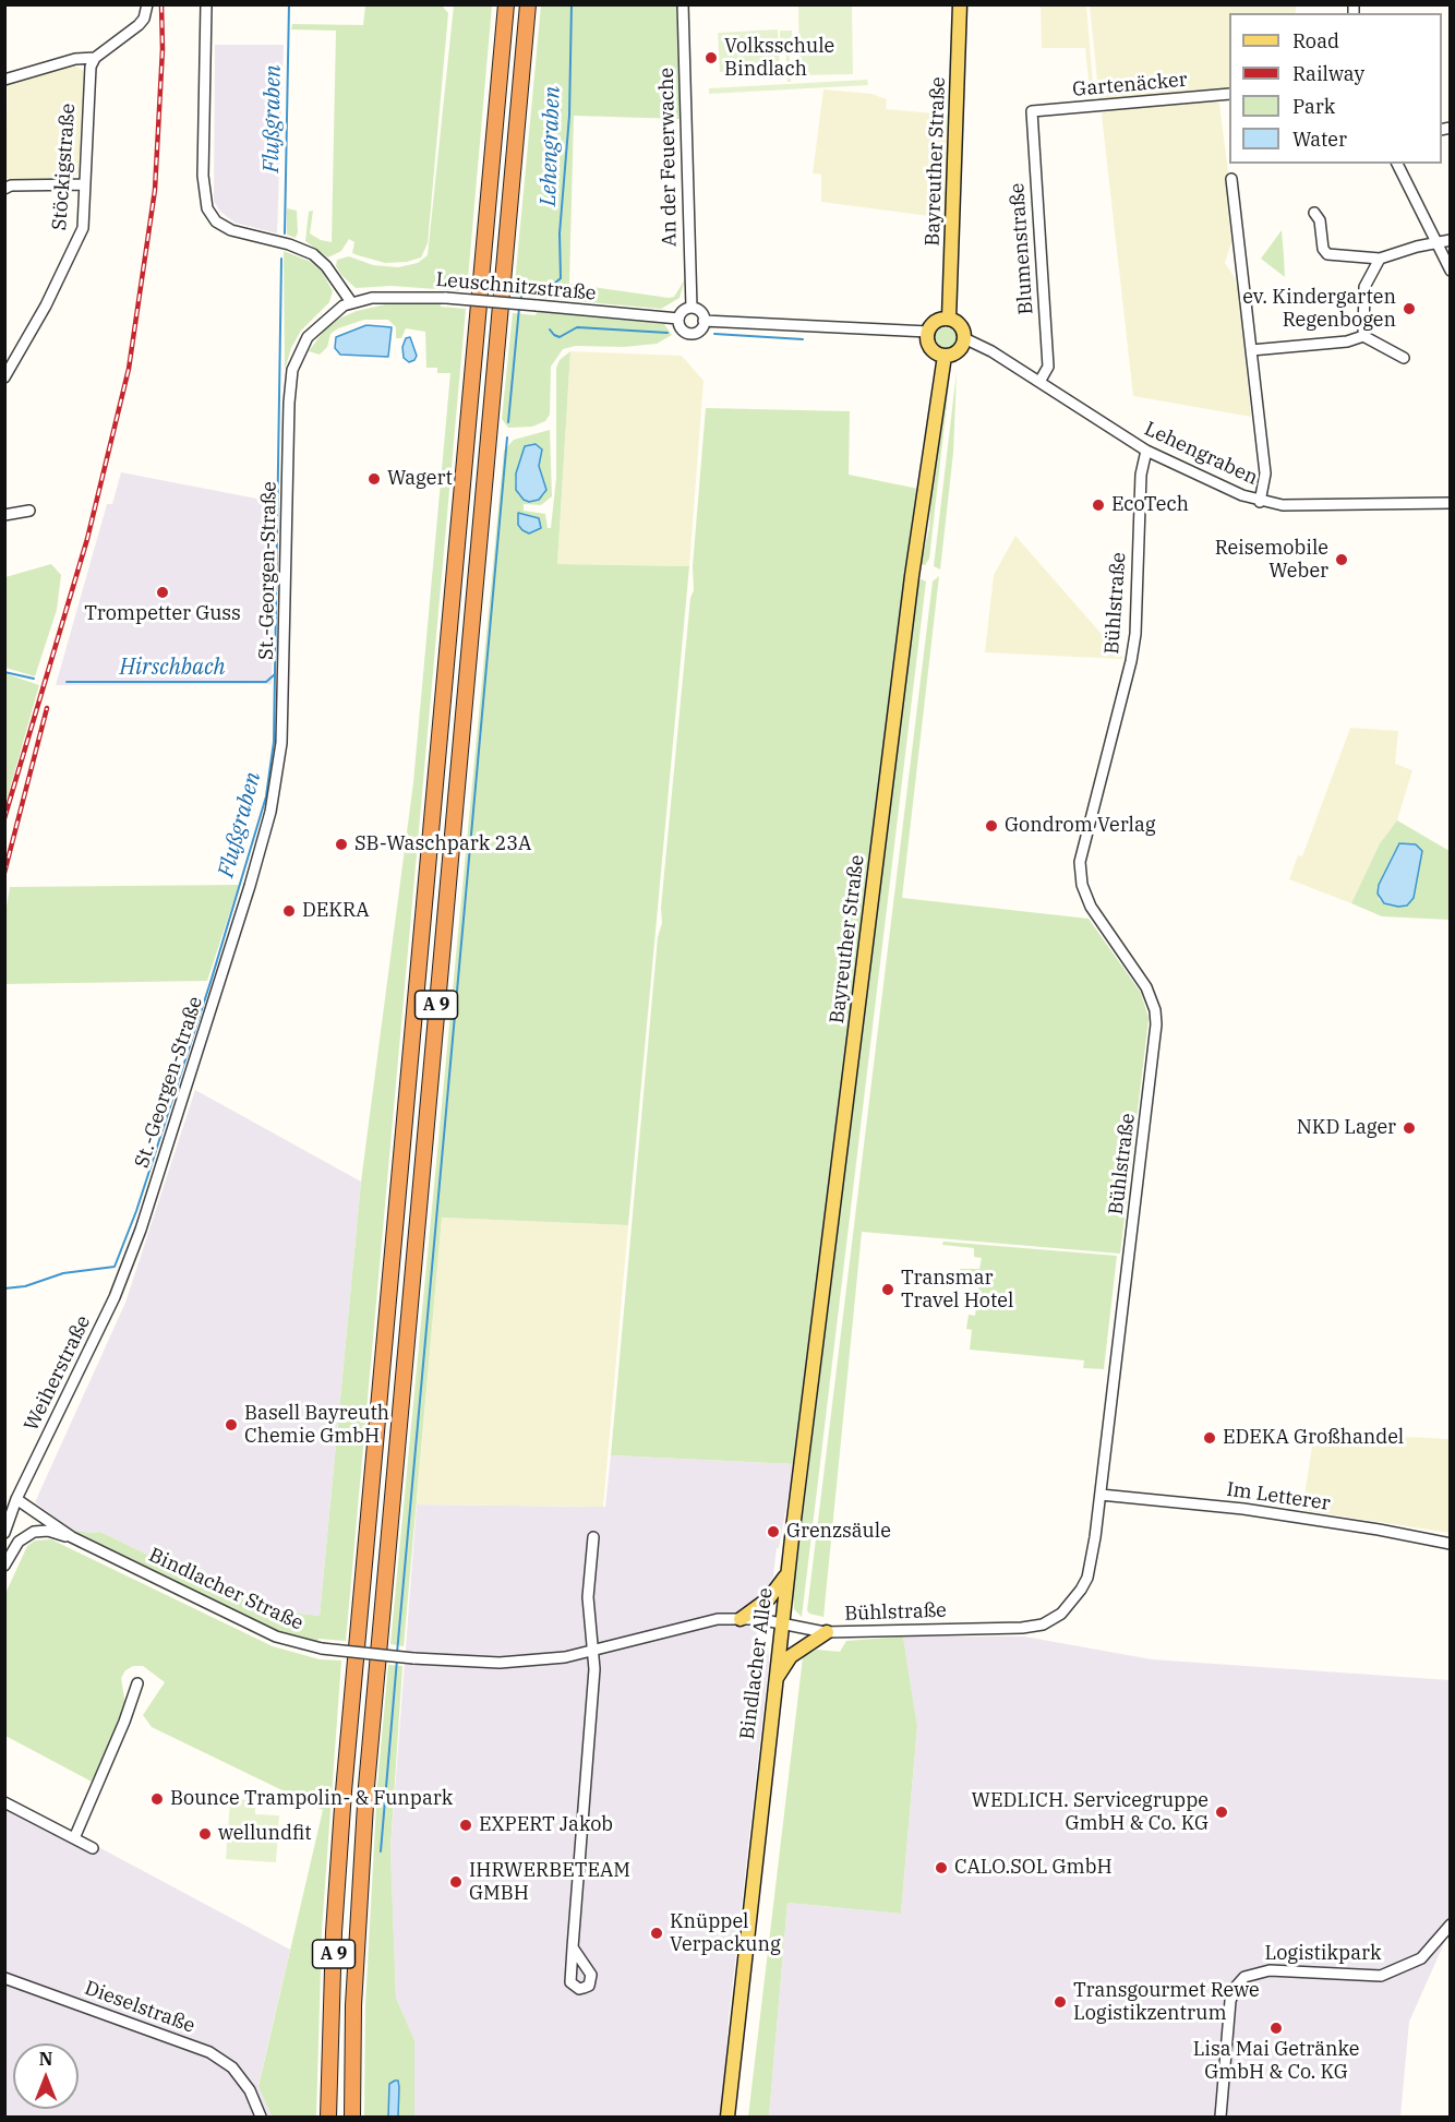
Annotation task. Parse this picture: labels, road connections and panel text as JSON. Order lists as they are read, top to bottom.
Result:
{
  "streets": {
    "highway": ["A 9"],
    "main road": ["Bayreuther Straße", "Bindlacher Allee"],
    "street": [
      "Gartenäcker",
      "An der Feuerwache",
      "Stöckigstraße",
      "Blumenstraße",
      "Leuschnitzstraße",
      "Lehengraben",
      "St.-Georgen-Straße",
      "Bühlstraße",
      "Weiherstraße",
      "Im Letterer",
      "Bindlacher Straße",
      "Logistikpark",
      "Dieselstraße"
    ]
  },
  "crossings": [
    ["Gartenäcker", "Blumenstraße"],
    ["An der Feuerwache", "Leuschnitzstraße"],
    ["Bayreuther Straße", "Leuschnitzstraße"],
    ["Bayreuther Straße", "Lehengraben"],
    ["Bayreuther Straße", "Bindlacher Allee"],
    ["Blumenstraße", "Lehengraben"],
    ["Leuschnitzstraße", "Lehengraben"],
    ["Leuschnitzstraße", "St.-Georgen-Straße"],
    ["Lehengraben", "Bühlstraße"],
    ["St.-Georgen-Straße", "Weiherstraße"],
    ["Bühlstraße", "Im Letterer"],
    ["Bühlstraße", "Bindlacher Straße"],
    ["Bühlstraße", "Bindlacher Allee"],
    ["Weiherstraße", "Bindlacher Straße"],
    ["Bindlacher Straße", "Bindlacher Allee"]
  ],
  "water": ["Flußgraben", "Lehengraben", "Hirschbach"],
  "places": [
    "Volksschule Bindlach",
    "ev. Kindergarten Regenbogen",
    "Wagert",
    "EcoTech",
    "Reisemobile Weber",
    "Trompetter Guss",
    "Gondrom Verlag",
    "SB-Waschpark 23A",
    "DEKRA",
    "NKD Lager",
    "Transmar Travel Hotel",
    "Basell Bayreuth Chemie GmbH",
    "EDEKA Großhandel",
    "Grenzsäule",
    "Bounce Trampolin- & Funpark",
    "WEDLICH. Servicegruppe GmbH & Co. KG",
    "EXPERT Jakob",
    "wellundfit",
    "CALO.SOL GmbH",
    "IHRWERBETEAM GMBH",
    "Knüppel Verpackung",
    "Transgourmet Rewe Logistikzentrum",
    "Lisa Mai Getränke GmbH & Co. KG"
  ],
  "legend": [
    "Road",
    "Railway",
    "Park",
    "Water"
  ],
  "north": "top"
}
